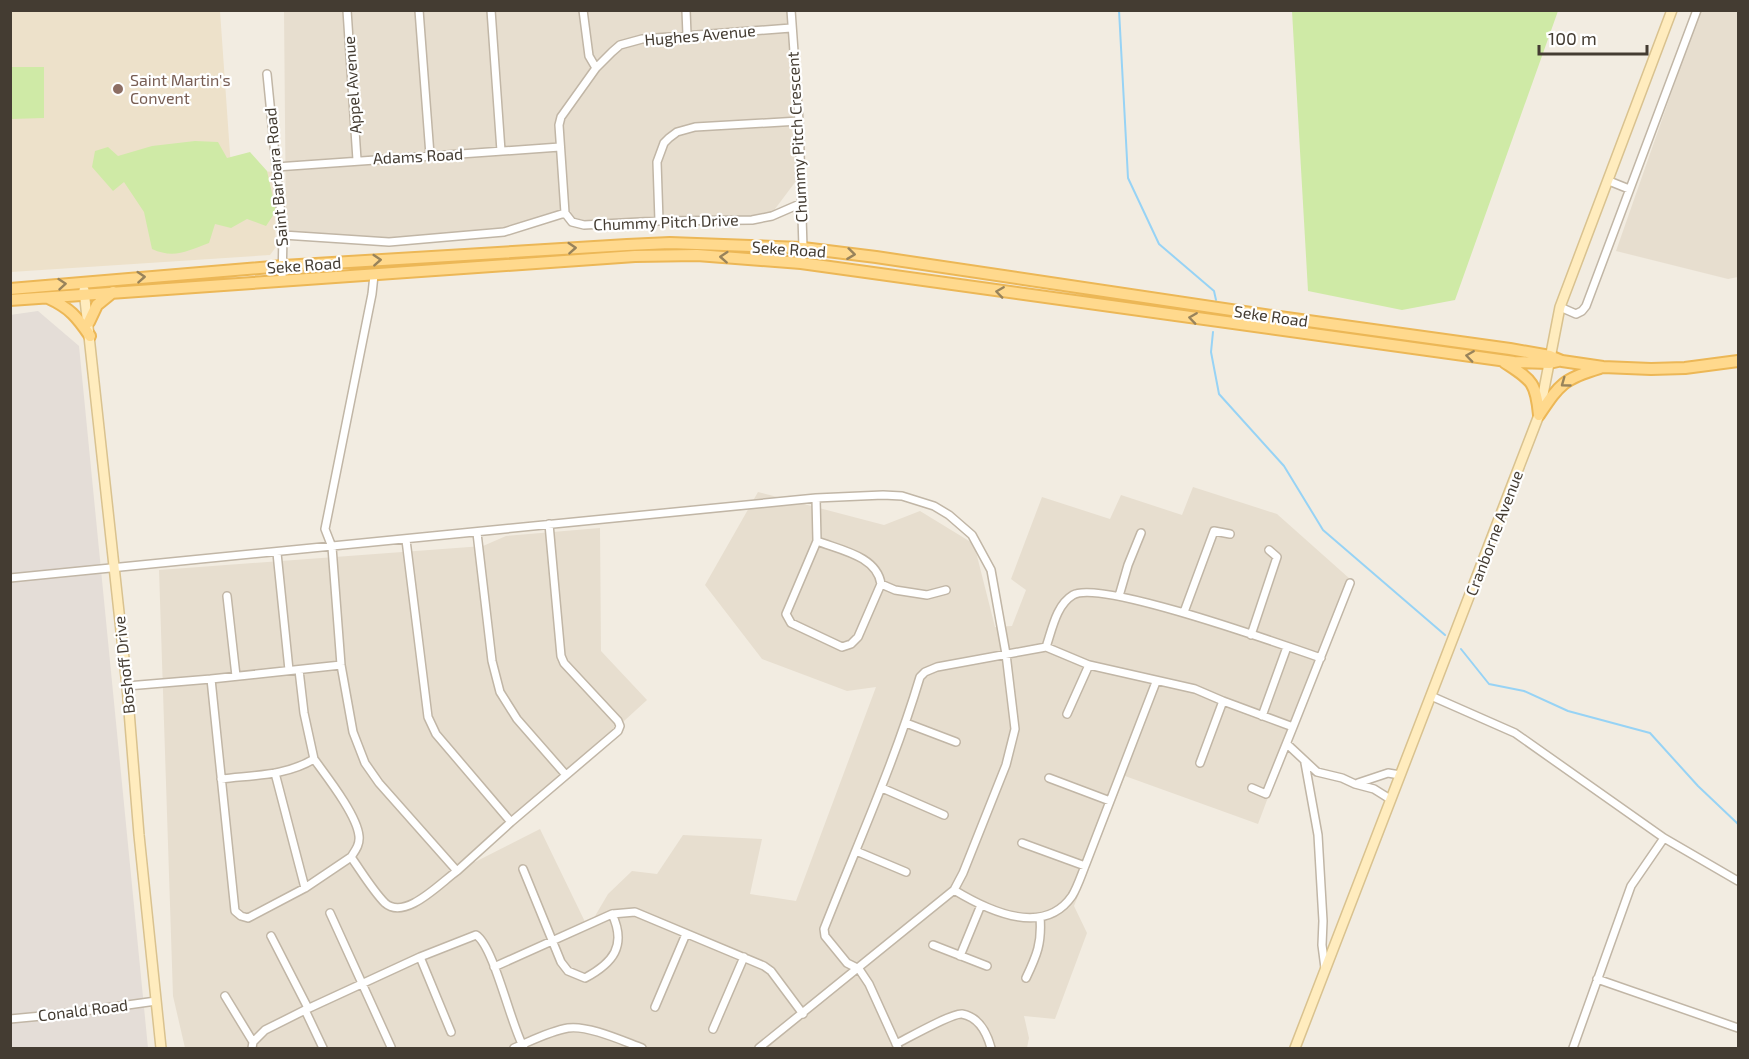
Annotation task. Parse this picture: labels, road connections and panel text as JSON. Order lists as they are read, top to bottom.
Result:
{
  "streets": {
    "main road": ["Seke Road"],
    "street": [
      "Hughes Avenue",
      "Appel Avenue",
      "Chummy Pitch Crescent",
      "Adams Road",
      "Saint Barbara Road",
      "Chummy Pitch Drive",
      "Cranborne Avenue",
      "Boshoff Drive",
      "Conald Road"
    ]
  },
  "crossings": [
    ["Hughes Avenue", "Chummy Pitch Crescent"],
    ["Hughes Avenue", "Adams Road"],
    ["Hughes Avenue", "Chummy Pitch Drive"],
    ["Appel Avenue", "Adams Road"],
    ["Chummy Pitch Crescent", "Chummy Pitch Drive"],
    ["Chummy Pitch Crescent", "Seke Road"],
    ["Adams Road", "Saint Barbara Road"],
    ["Saint Barbara Road", "Seke Road"],
    ["Seke Road", "Cranborne Avenue"],
    ["Seke Road", "Boshoff Drive"],
    ["Boshoff Drive", "Conald Road"]
  ],
  "places": ["Saint Martin's Convent"],
  "scale_bar": "100 m"
}
